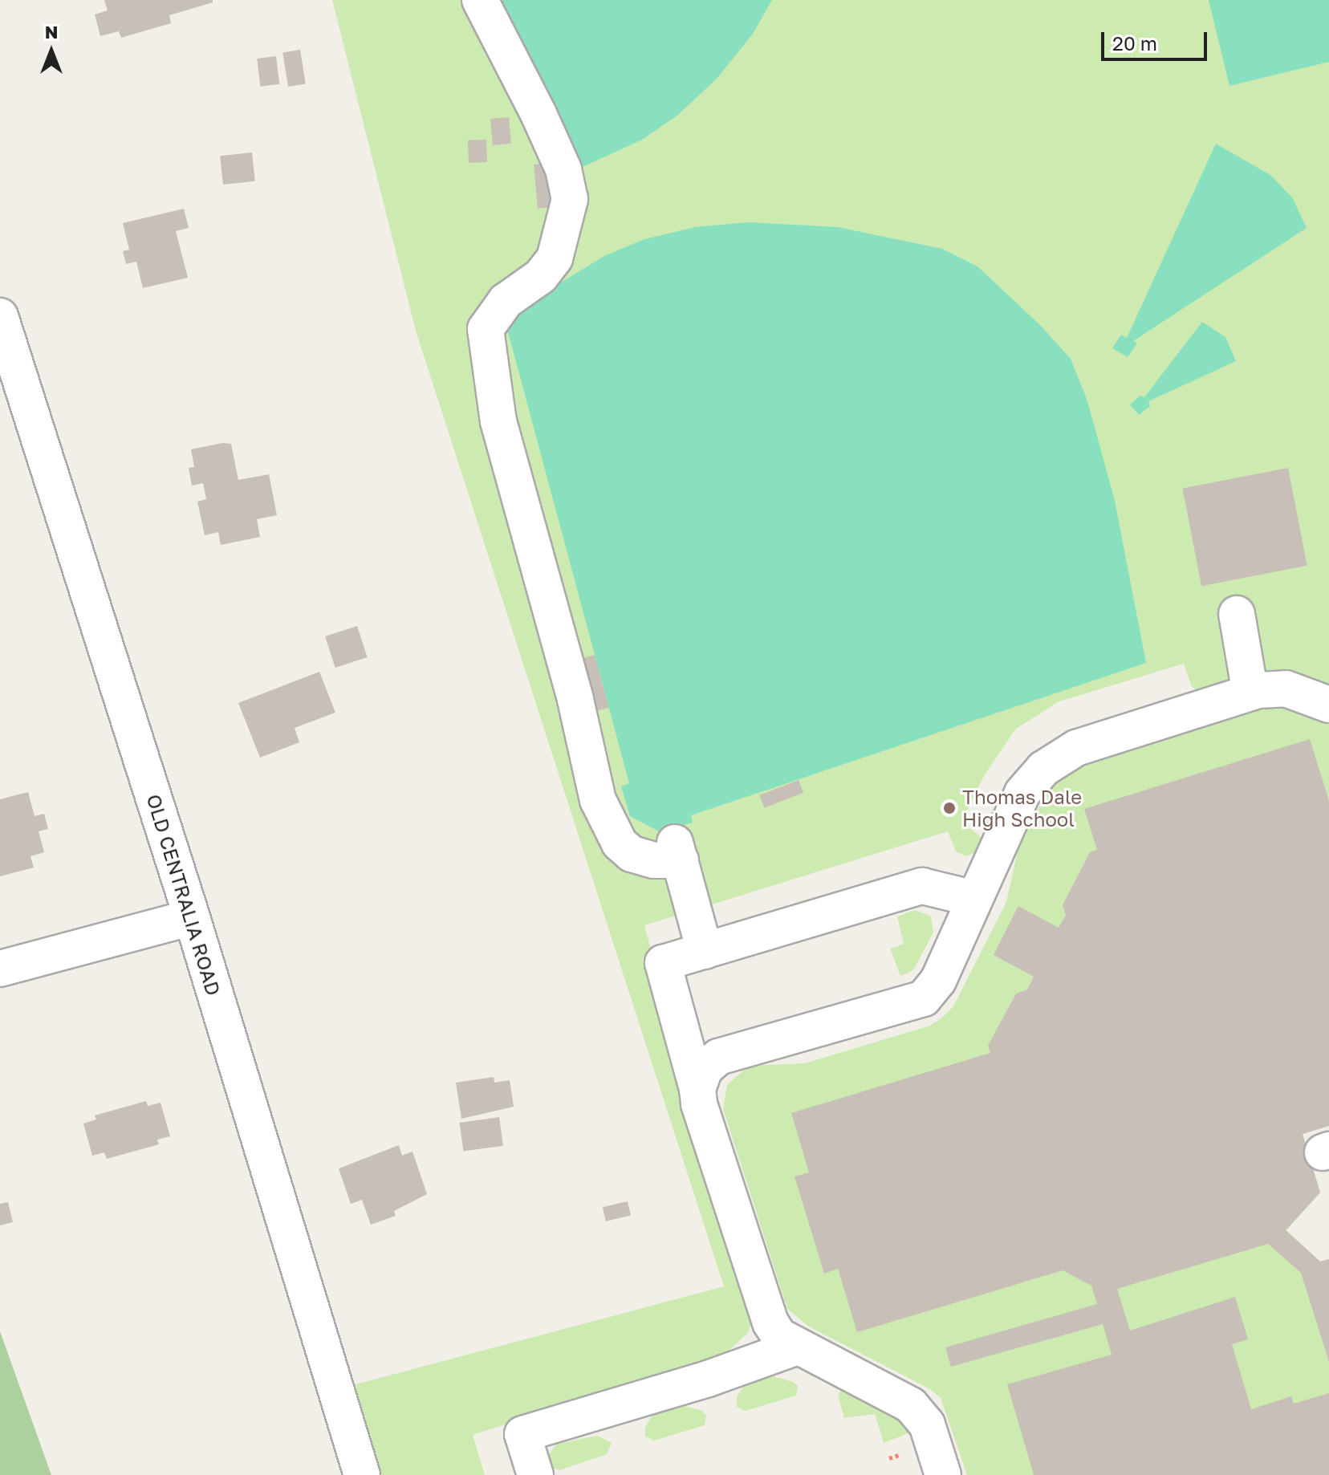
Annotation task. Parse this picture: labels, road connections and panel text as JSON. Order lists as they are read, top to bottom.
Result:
{
  "streets": {
    "street": ["OLD CENTRALIA ROAD"]
  },
  "places": ["Thomas Dale High School"],
  "scale_bar": "20 m",
  "north": "top"
}
